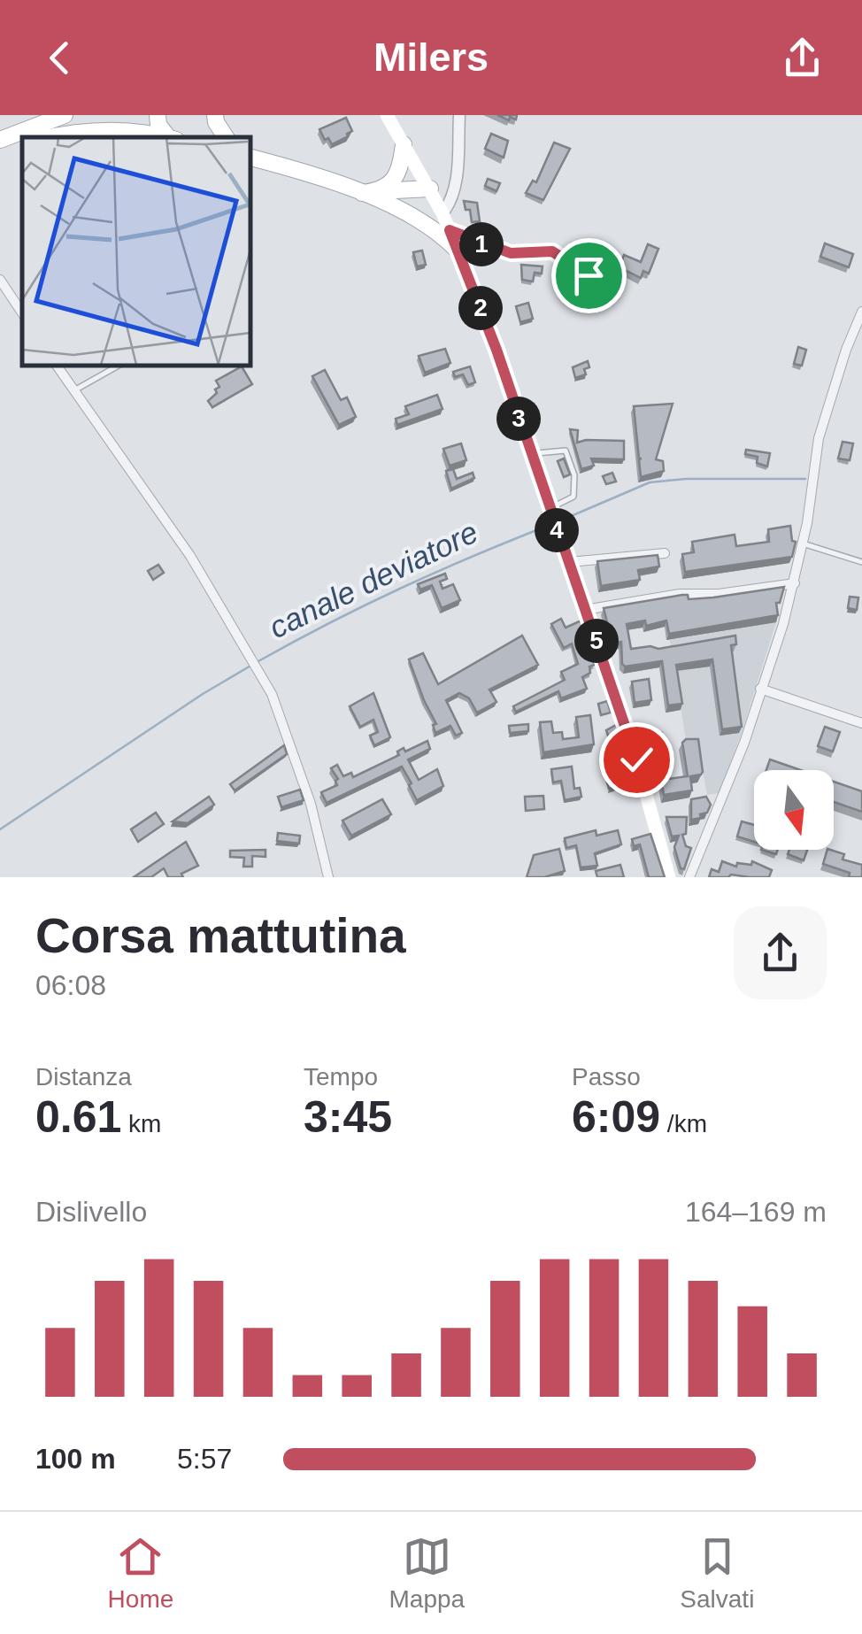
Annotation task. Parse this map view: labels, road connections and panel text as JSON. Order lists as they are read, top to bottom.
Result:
{
  "water": ["canale deviatore"],
  "north": "bottom",
  "page": {
    "header": "Milers",
    "pins": [
      "1",
      "2",
      "3",
      "4",
      "5"
    ],
    "heading": ["Corsa mattutina", "06:08"],
    "stats": [
      ["Distanza", "0.61 km"],
      ["Tempo", "3:45"],
      ["Passo", "6:09 /km"]
    ],
    "chart": ["Dislivello", "164–169 m"],
    "list": [
      {
        "name": "100 m",
        "note": "5:57"
      }
    ],
    "tabs": ["Home", "Mappa", "Salvati"]
  }
}
